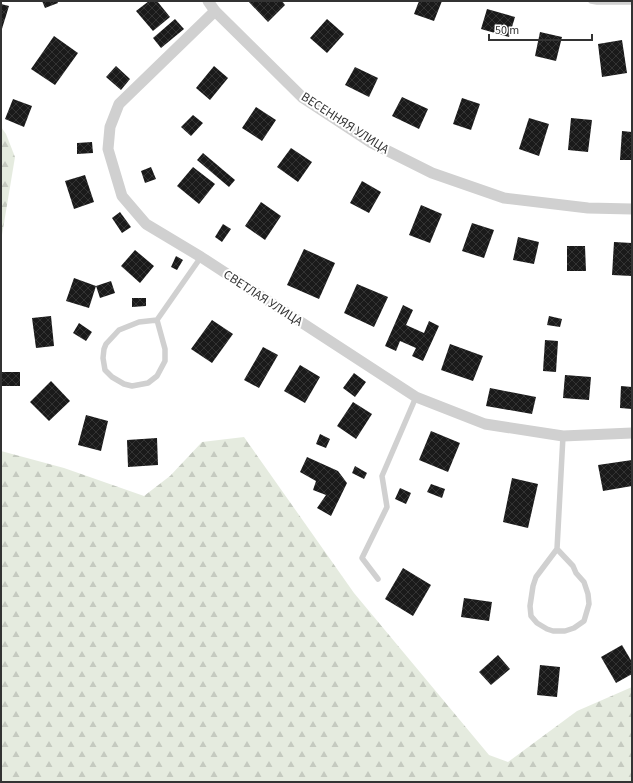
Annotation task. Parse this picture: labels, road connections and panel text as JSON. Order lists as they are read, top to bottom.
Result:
{
  "streets": {
    "street": ["ВЕСЕННЯЯ УЛИЦА", "СВЕТЛАЯ УЛИЦА"]
  },
  "crossings": [
    ["ВЕСЕННЯЯ УЛИЦА", "СВЕТЛАЯ УЛИЦА"]
  ],
  "scale_bar": "50 m"
}
